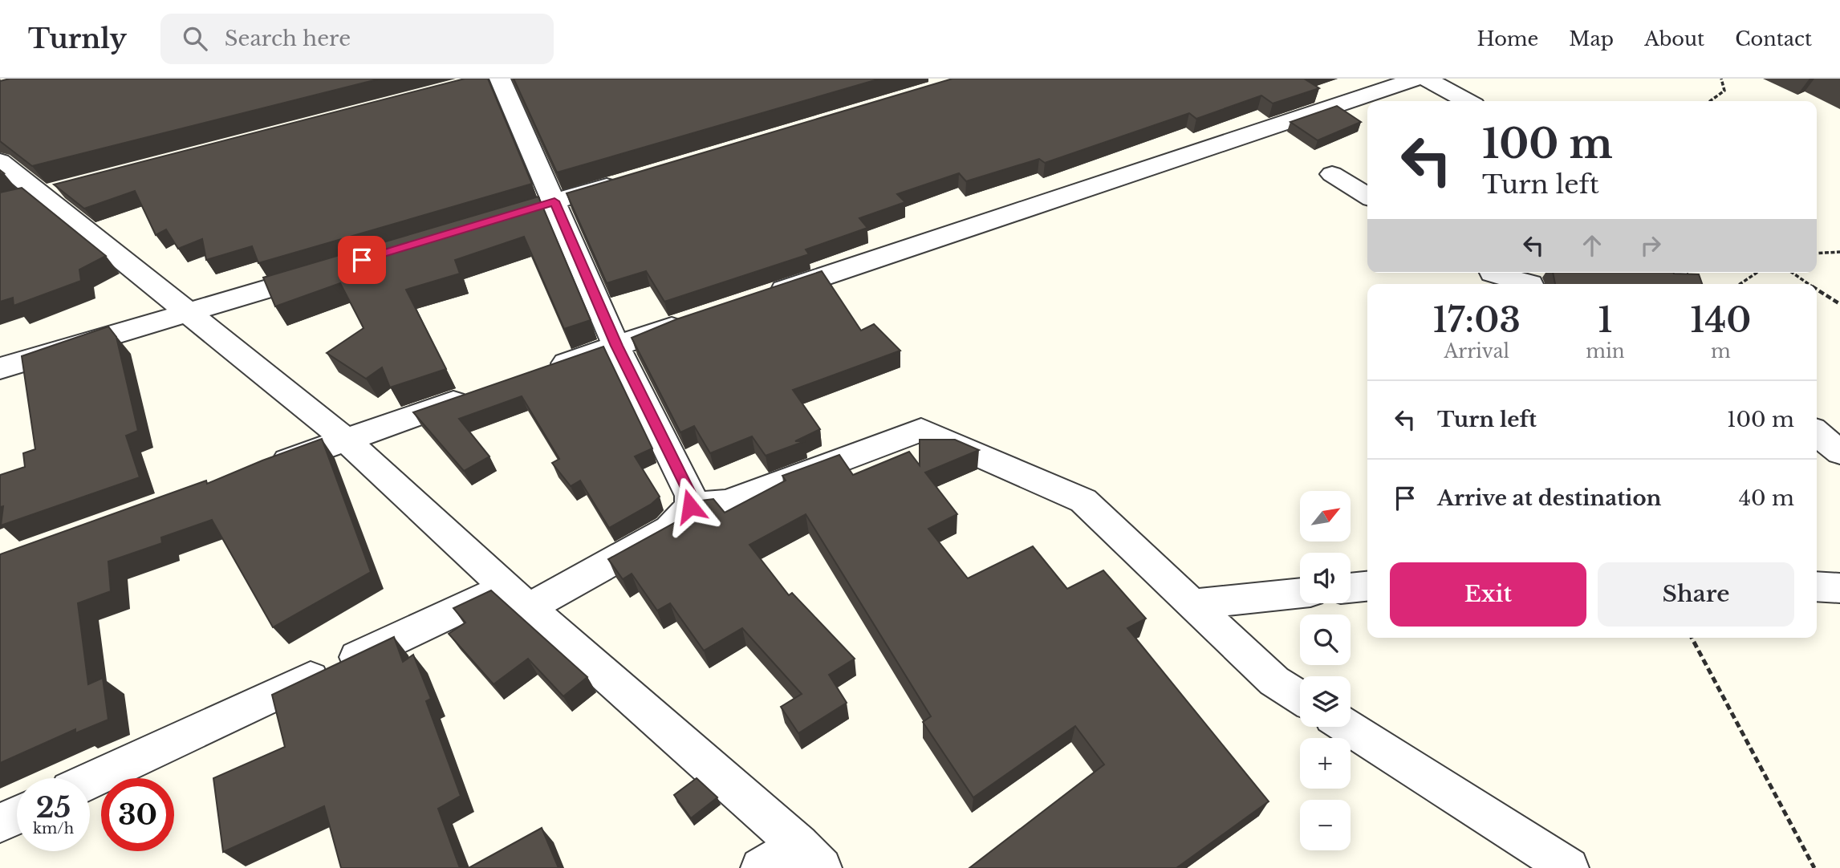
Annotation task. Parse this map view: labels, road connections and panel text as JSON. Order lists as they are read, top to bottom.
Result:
{
  "north": "top right",
  "page": {
    "header": "Turnly",
    "search": "Search here",
    "nav": [
      "Home",
      "Map",
      "About",
      "Contact"
    ],
    "turn": ["100 m", "Turn left"],
    "eta": [
      "17:03",
      "Arrival",
      "1",
      "min",
      "140",
      "m"
    ],
    "list": [
      {
        "name": "Turn left",
        "value": "100 m"
      },
      {
        "name": "Arrive at destination",
        "value": "40 m"
      }
    ],
    "map_buttons": ["+", "−"],
    "buttons": ["Exit", "Share"],
    "speed": "25 km/h",
    "limit": "30"
  }
}
